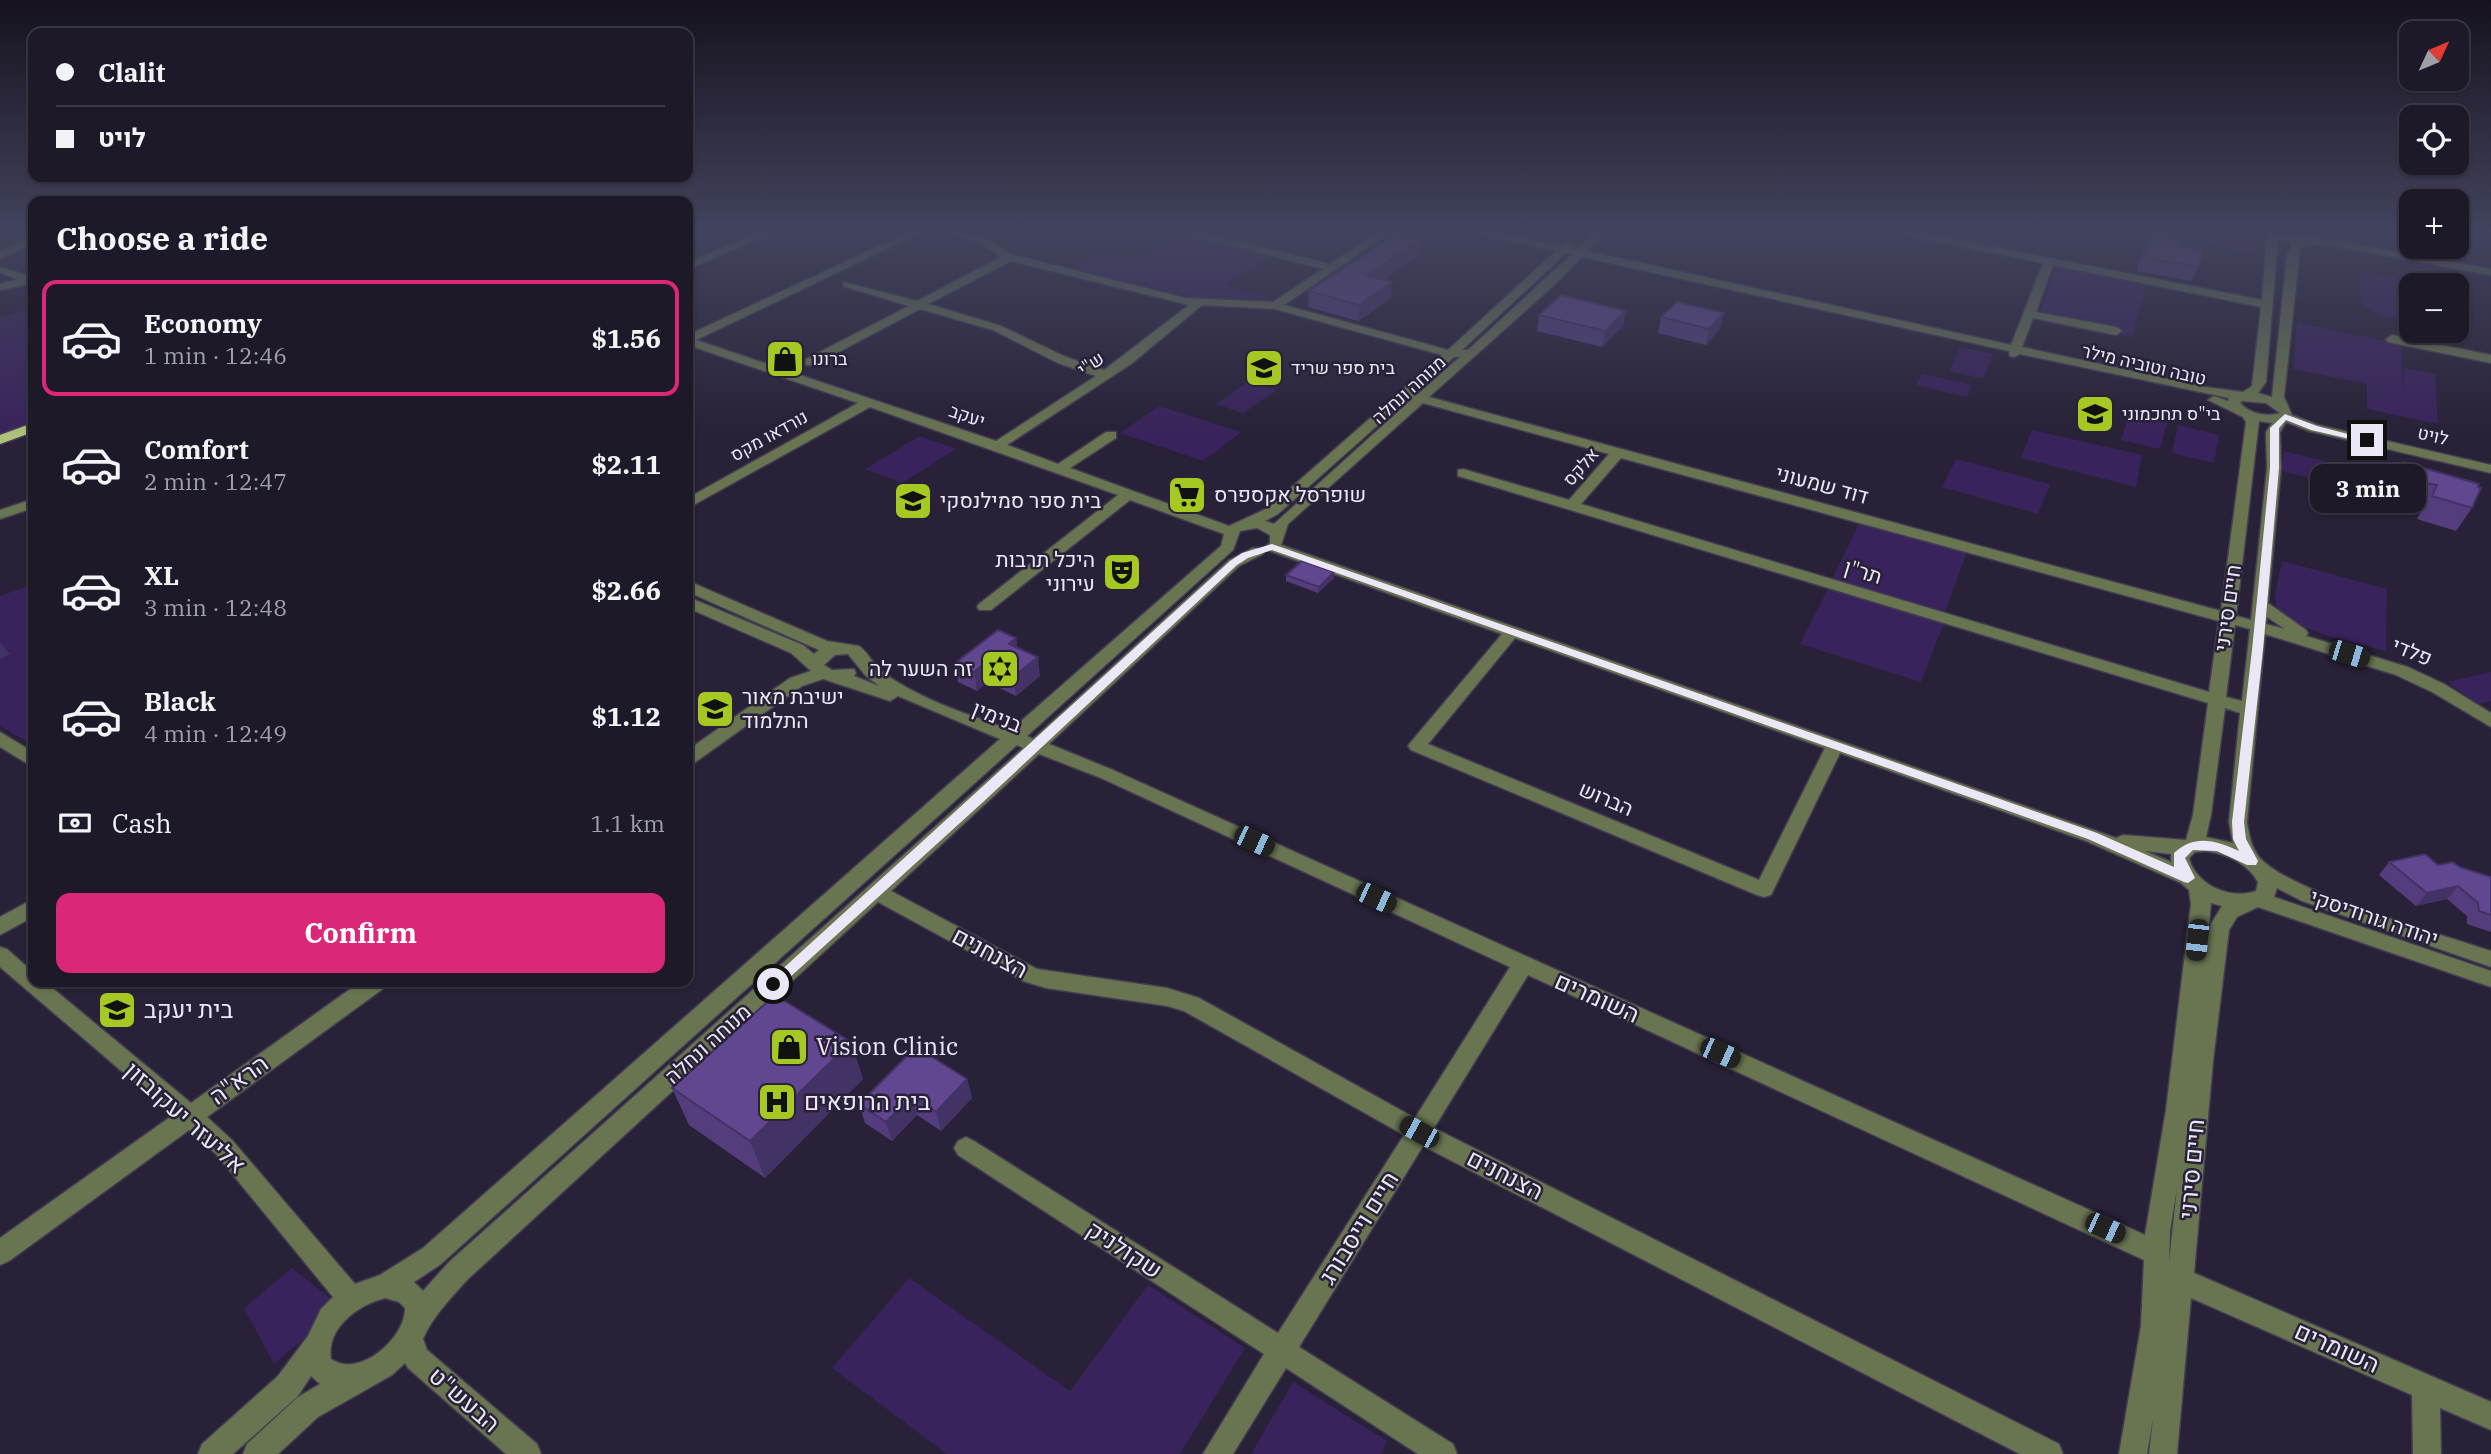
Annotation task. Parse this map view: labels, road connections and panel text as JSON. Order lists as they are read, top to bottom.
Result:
{
  "streets": {
    "street": [
      "ש\"י",
      "טובה וטוביה מילר",
      "מנוחה ונחלה",
      "יעקב",
      "נורדאו מקס",
      "לויט",
      "אלקס",
      "דוד שמעוני",
      "תר\"ן",
      "חיים סירני",
      "פלדי",
      "בנימין",
      "הברוש",
      "יהודה גורודיסקי",
      "הצנחנים",
      "השומרים",
      "הרא\"ה",
      "אליעזר יעקובזון",
      "חיים וייסבורג",
      "שקולניק",
      "הבעש\"ט"
    ]
  },
  "crossings": [
    ["ש\"י", "יעקב"],
    ["טובה וטוביה מילר", "חיים סירני"],
    ["מנוחה ונחלה", "יעקב"],
    ["מנוחה ונחלה", "דוד שמעוני"],
    ["מנוחה ונחלה", "בנימין"],
    ["מנוחה ונחלה", "הצנחנים"],
    ["מנוחה ונחלה", "השומרים"],
    ["מנוחה ונחלה", "אליעזר יעקובזון"],
    ["מנוחה ונחלה", "הבעש\"ט"],
    ["יעקב", "נורדאו מקס"],
    ["לויט", "חיים סירני"],
    ["אלקס", "דוד שמעוני"],
    ["אלקס", "תר\"ן"],
    ["דוד שמעוני", "חיים סירני"],
    ["דוד שמעוני", "פלדי"],
    ["תר\"ן", "חיים סירני"],
    ["חיים סירני", "פלדי"],
    ["חיים סירני", "יהודה גורודיסקי"],
    ["חיים סירני", "השומרים"],
    ["בנימין", "השומרים"],
    ["הצנחנים", "חיים וייסבורג"],
    ["השומרים", "חיים וייסבורג"],
    ["הרא\"ה", "אליעזר יעקובזון"],
    ["אליעזר יעקובזון", "הבעש\"ט"],
    ["חיים וייסבורג", "שקולניק"]
  ],
  "places": {
    "shop": ["ברונו", "Vision Clinic"],
    "school or university": [
      "בית ספר שריד",
      "בי\"ס תחכמוני",
      "בית ספר סמילנסקי",
      "ישיבת מאור התלמוד",
      "בית יעקב"
    ],
    "supermarket": ["שופרסל אקספרס"],
    "theatre": ["היכל תרבות עירוני"],
    "synagogue": ["זה השער לה"],
    "hospital": ["בית הרופאים"]
  },
  "north": "top right",
  "page": {
    "map_buttons": ["+", "−"],
    "banner": ["Clalit", "לויט"],
    "heading": "Choose a ride",
    "list": [
      {
        "name": "Economy",
        "note": "1 min · 12:46",
        "value": "$1.56"
      },
      {
        "name": "Comfort",
        "note": "2 min · 12:47",
        "value": "$2.11"
      },
      {
        "name": "XL",
        "note": "3 min · 12:48",
        "value": "$2.66"
      },
      {
        "name": "Black",
        "note": "4 min · 12:49",
        "value": "$1.12"
      }
    ],
    "bubble": "3 min",
    "pay": ["Cash", "1.1 km"],
    "buttons": "Confirm"
  }
}
